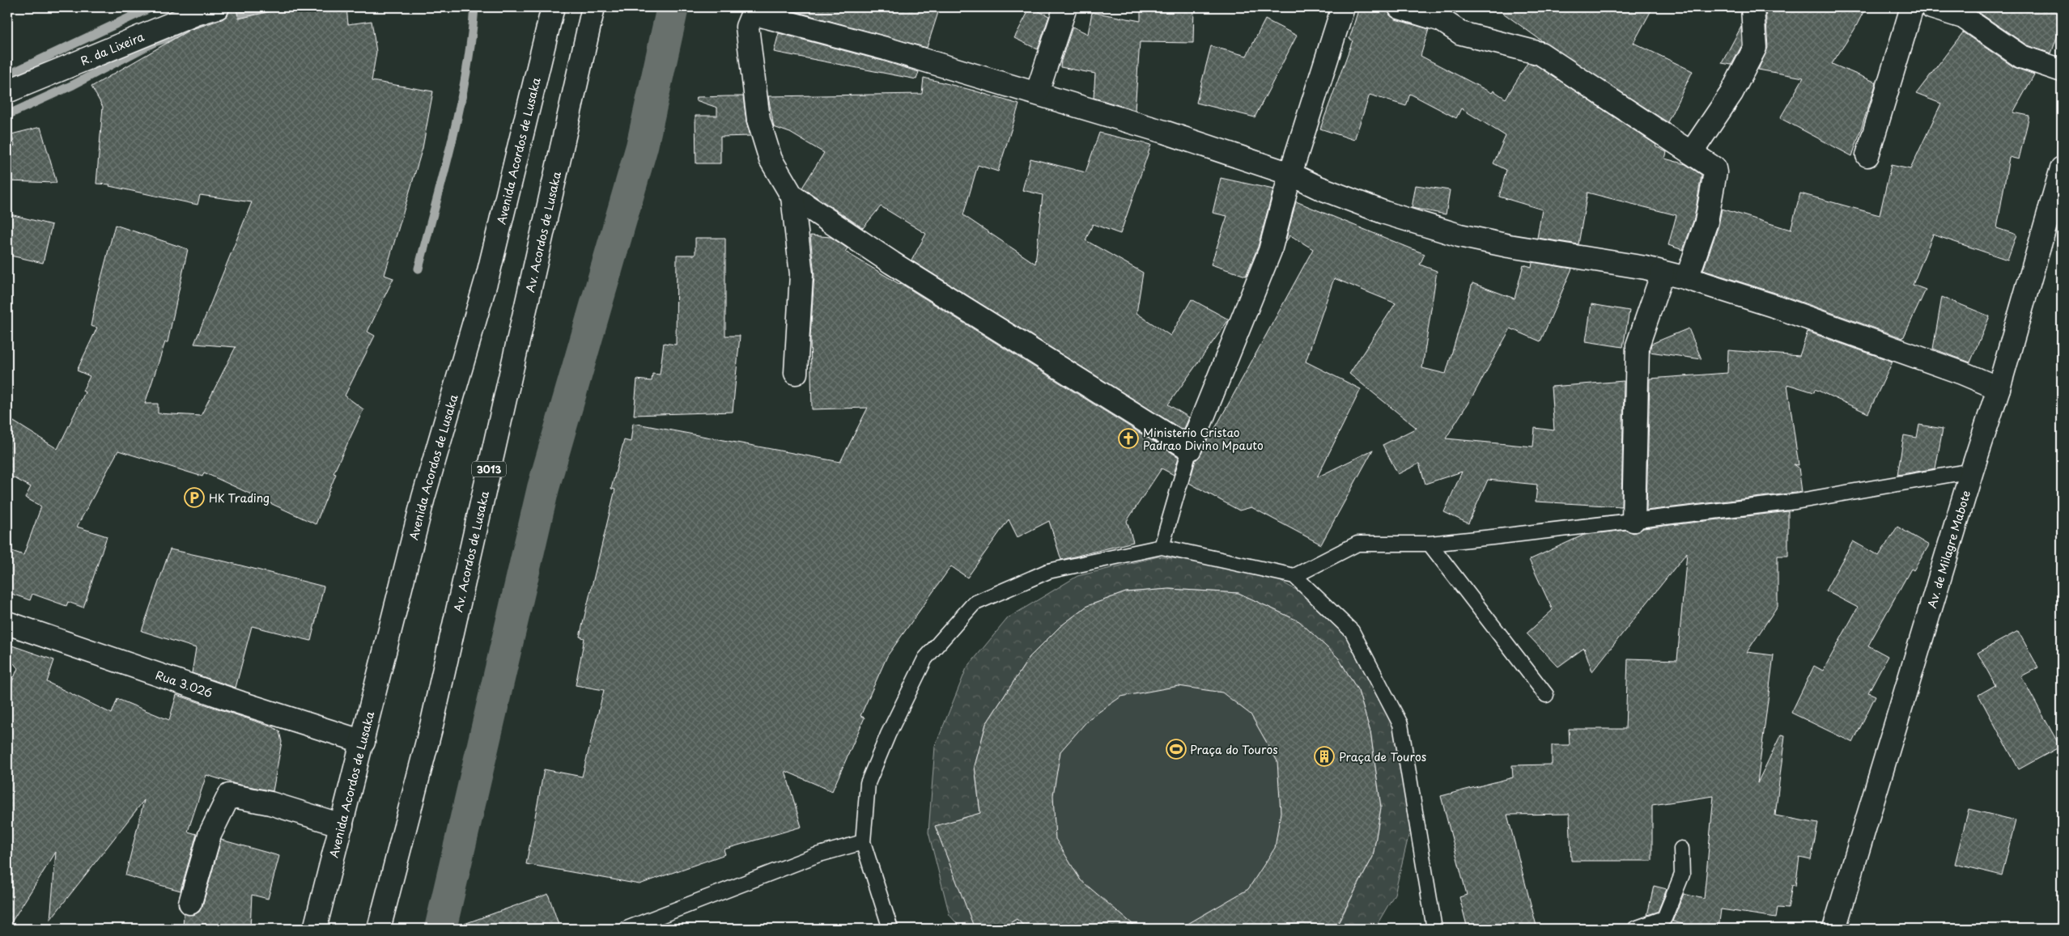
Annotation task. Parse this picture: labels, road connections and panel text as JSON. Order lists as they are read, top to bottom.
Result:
{
  "streets": {
    "street": [
      "R. da Lixeira",
      "Avenida Acordos de Lusaka",
      "Av. Acordos de Lusaka",
      "3013",
      "Av. de Milagre Mabote",
      "Rua 3.026"
    ]
  },
  "crossings": [
    ["Avenida Acordos de Lusaka", "Rua 3.026"]
  ],
  "places": {
    "church": ["Ministerio Cristao Padrao Divino Mpauto"],
    "parking": ["HK Trading"],
    "sports": ["Praça do Touros"],
    "building": ["Praça de Touros"]
  }
}
